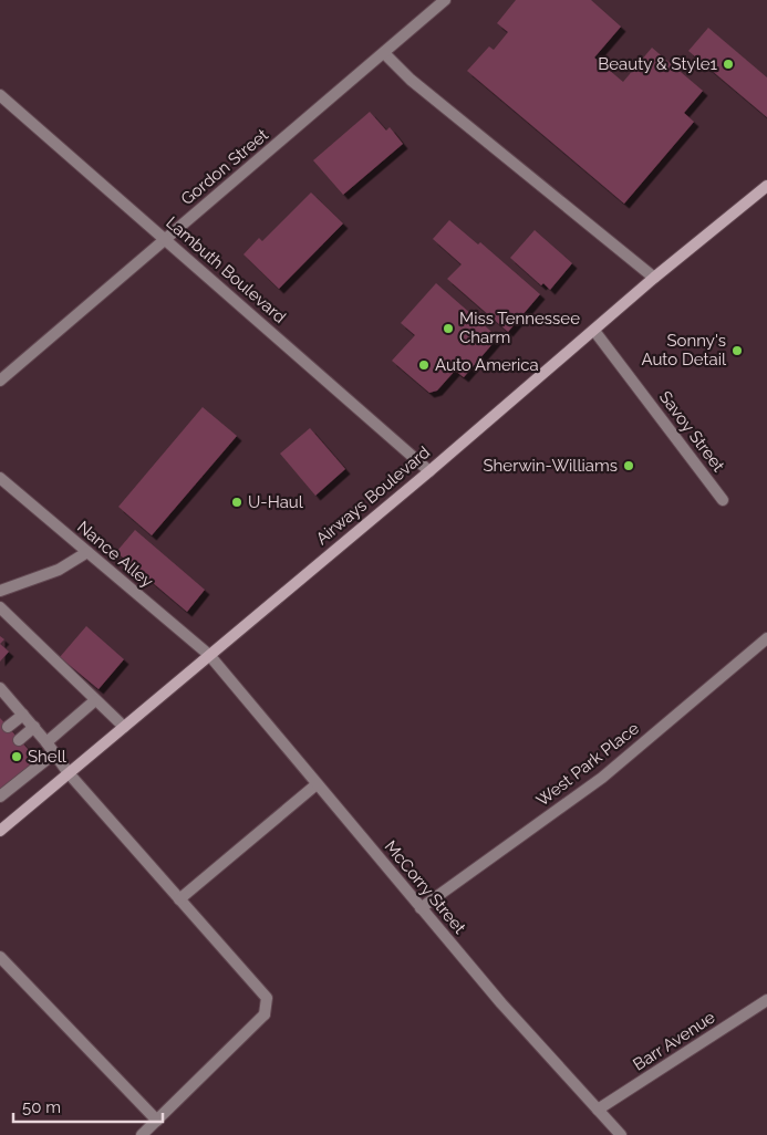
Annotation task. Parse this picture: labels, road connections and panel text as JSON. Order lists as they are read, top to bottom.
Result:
{
  "streets": {
    "main road": ["Airways Boulevard"],
    "street": [
      "Gordon Street",
      "Lambuth Boulevard",
      "Savoy Street",
      "Nance Alley",
      "West Park Place",
      "McCorry Street",
      "Barr Avenue"
    ]
  },
  "crossings": [
    ["Gordon Street", "Lambuth Boulevard"],
    ["Lambuth Boulevard", "Airways Boulevard"],
    ["Savoy Street", "Airways Boulevard"],
    ["Airways Boulevard", "Nance Alley"],
    ["Airways Boulevard", "McCorry Street"],
    ["Nance Alley", "McCorry Street"],
    ["West Park Place", "McCorry Street"],
    ["McCorry Street", "Barr Avenue"]
  ],
  "places": [
    "Beauty & Style1",
    "Miss Tennessee Charm",
    "Sonny's Auto Detail",
    "Auto America",
    "Sherwin-Williams",
    "U-Haul",
    "Shell"
  ],
  "scale_bar": "50 m"
}
